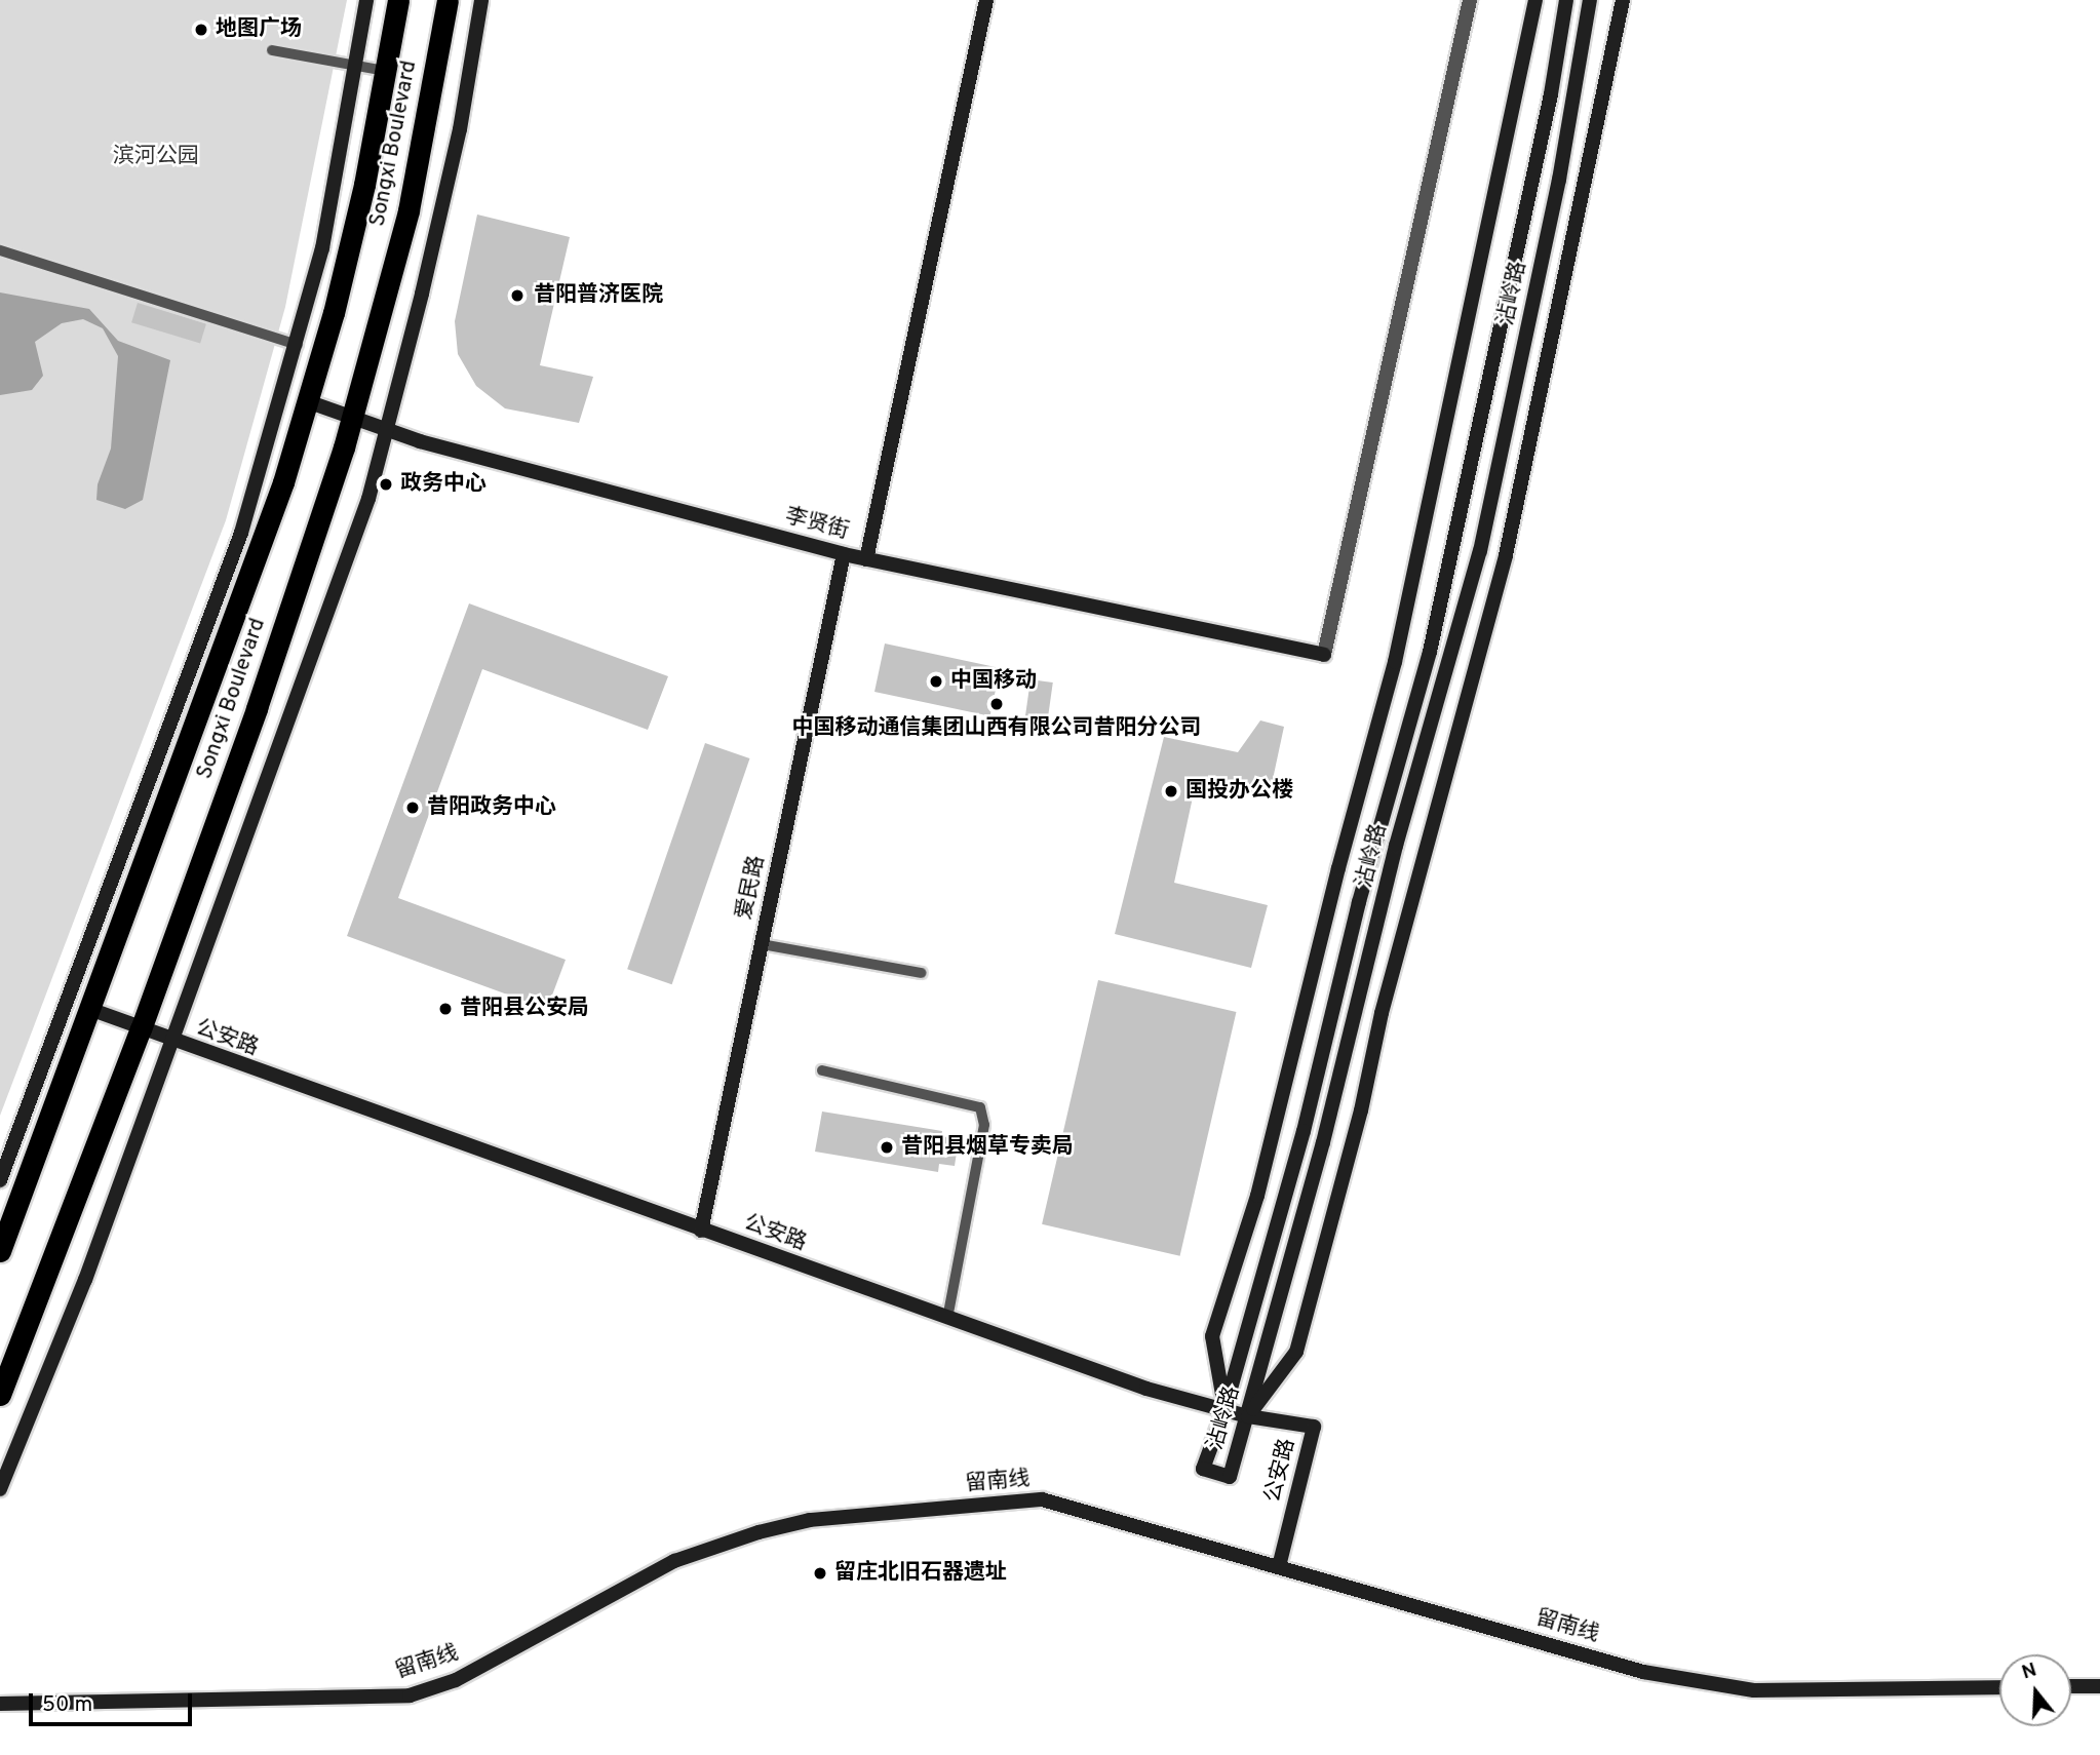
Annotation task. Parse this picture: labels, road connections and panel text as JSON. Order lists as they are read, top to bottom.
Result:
{
  "streets": {
    "highway": ["Songxi Boulevard"],
    "street": [
      "沾岭路",
      "李贤街",
      "爱民路",
      "公安路",
      "留南线"
    ]
  },
  "crossings": [
    ["Songxi Boulevard", "李贤街"],
    ["Songxi Boulevard", "公安路"],
    ["沾岭路", "公安路"],
    ["李贤街", "爱民路"],
    ["爱民路", "公安路"],
    ["公安路", "留南线"]
  ],
  "parks": ["滨河公园"],
  "places": [
    "地图广场",
    "昔阳普济医院",
    "政务中心",
    "中国移动",
    "中国移动通信集团山西有限公司昔阳分公司",
    "国投办公楼",
    "昔阳政务中心",
    "昔阳县公安局",
    "昔阳县烟草专卖局",
    "留庄北旧石器遗址"
  ],
  "scale_bar": "50 m",
  "north": "top"
}
